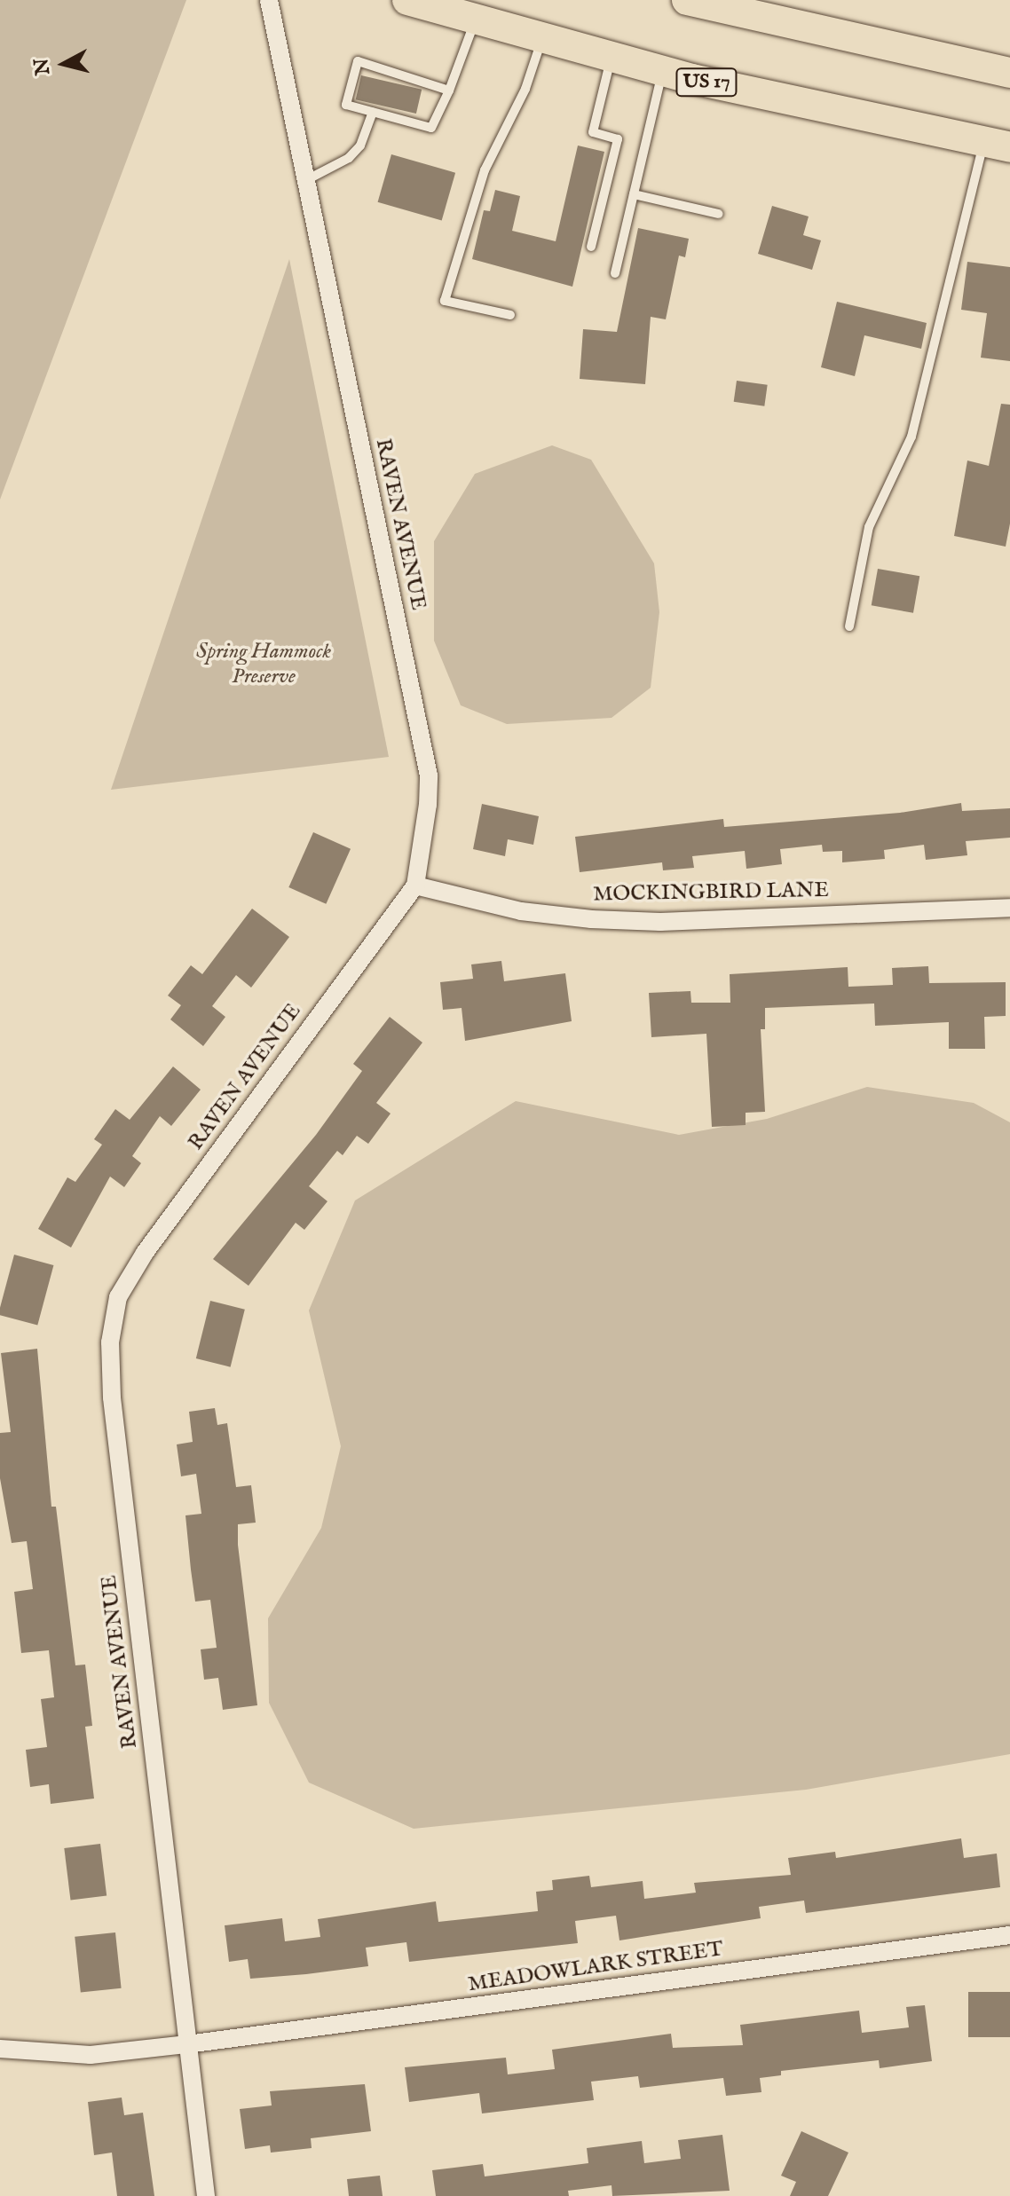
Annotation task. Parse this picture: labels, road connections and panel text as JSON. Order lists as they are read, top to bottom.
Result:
{
  "streets": {
    "main road": ["US 17"],
    "street": ["RAVEN AVENUE", "MOCKINGBIRD LANE", "MEADOWLARK STREET"]
  },
  "crossings": [
    ["RAVEN AVENUE", "MOCKINGBIRD LANE"],
    ["RAVEN AVENUE", "MEADOWLARK STREET"]
  ],
  "parks": ["Spring Hammock Preserve"],
  "north": "left"
}
